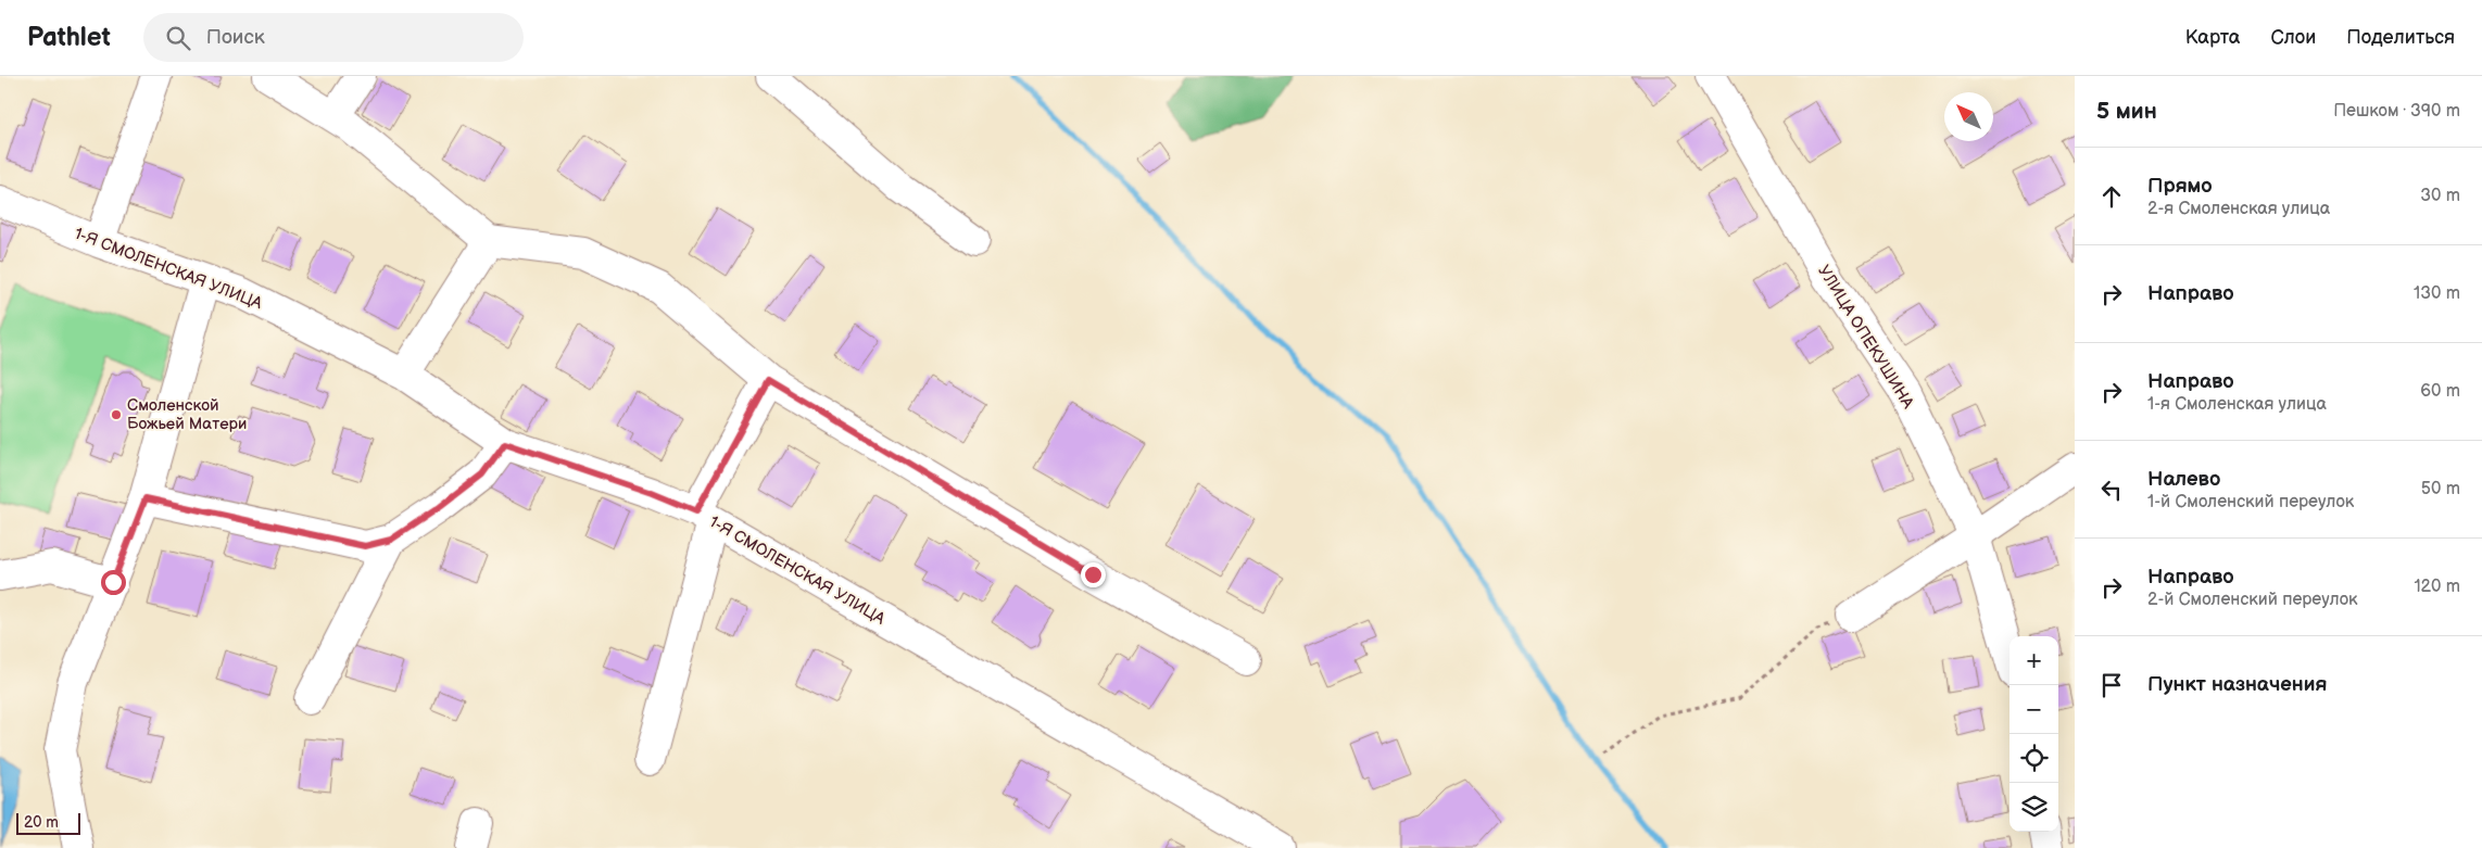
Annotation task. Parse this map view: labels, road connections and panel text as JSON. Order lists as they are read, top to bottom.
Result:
{
  "streets": {
    "street": ["1-Я СМОЛЕНСКАЯ УЛИЦА", "УЛИЦА ОПЕКУШИНА"]
  },
  "places": ["Смоленской Божьей Матери"],
  "scale_bar": "20 m",
  "north": "top left",
  "page": {
    "header": "Pathlet",
    "search": "Поиск",
    "nav": ["Карта", "Слои", "Поделиться"],
    "heading": ["5 мин", "Пешком · 390 m"],
    "list": [
      ["Прямо", "2-я Смоленская улица", "30 m"],
      ["Направо", "130 m"],
      ["Направо", "1-я Смоленская улица", "60 m"],
      ["Налево", "1-й Смоленский переулок", "50 m"],
      ["Направо", "2-й Смоленский переулок", "120 m"],
      "Пункт назначения"
    ],
    "map_buttons": ["+", "−"],
    "scale": "20 m"
  }
}
